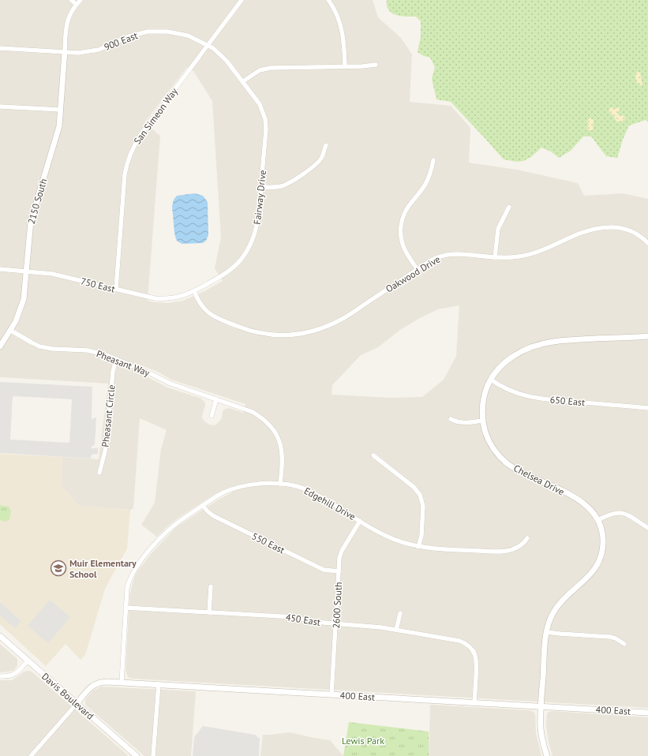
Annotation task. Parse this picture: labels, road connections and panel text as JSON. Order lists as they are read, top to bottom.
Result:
{
  "streets": {
    "street": [
      "900 East",
      "San Simeon Way",
      "Fairway Drive",
      "2150 South",
      "Oakwood Drive",
      "750 East",
      "Pheasant Way",
      "650 East",
      "Pheasant Circle",
      "Chelsea Drive",
      "Edgehill Drive",
      "550 East",
      "2600 South",
      "450 East",
      "Davis Boulevard",
      "400 East"
    ]
  },
  "crossings": [
    ["900 East", "San Simeon Way"],
    ["900 East", "Fairway Drive"],
    ["900 East", "2150 South"],
    ["San Simeon Way", "750 East"],
    ["Fairway Drive", "Oakwood Drive"],
    ["Fairway Drive", "750 East"],
    ["2150 South", "750 East"],
    ["2150 South", "Pheasant Way"],
    ["Oakwood Drive", "750 East"],
    ["Pheasant Way", "Pheasant Circle"],
    ["Pheasant Way", "Edgehill Drive"],
    ["650 East", "Chelsea Drive"],
    ["Chelsea Drive", "400 East"],
    ["Edgehill Drive", "550 East"],
    ["Edgehill Drive", "2600 South"],
    ["Edgehill Drive", "450 East"],
    ["Edgehill Drive", "400 East"],
    ["550 East", "2600 South"],
    ["2600 South", "450 East"],
    ["2600 South", "400 East"],
    ["450 East", "400 East"],
    ["Davis Boulevard", "400 East"]
  ],
  "parks": ["Lewis Park"],
  "places": {
    "school or university": ["Muir Elementary School"]
  }
}
